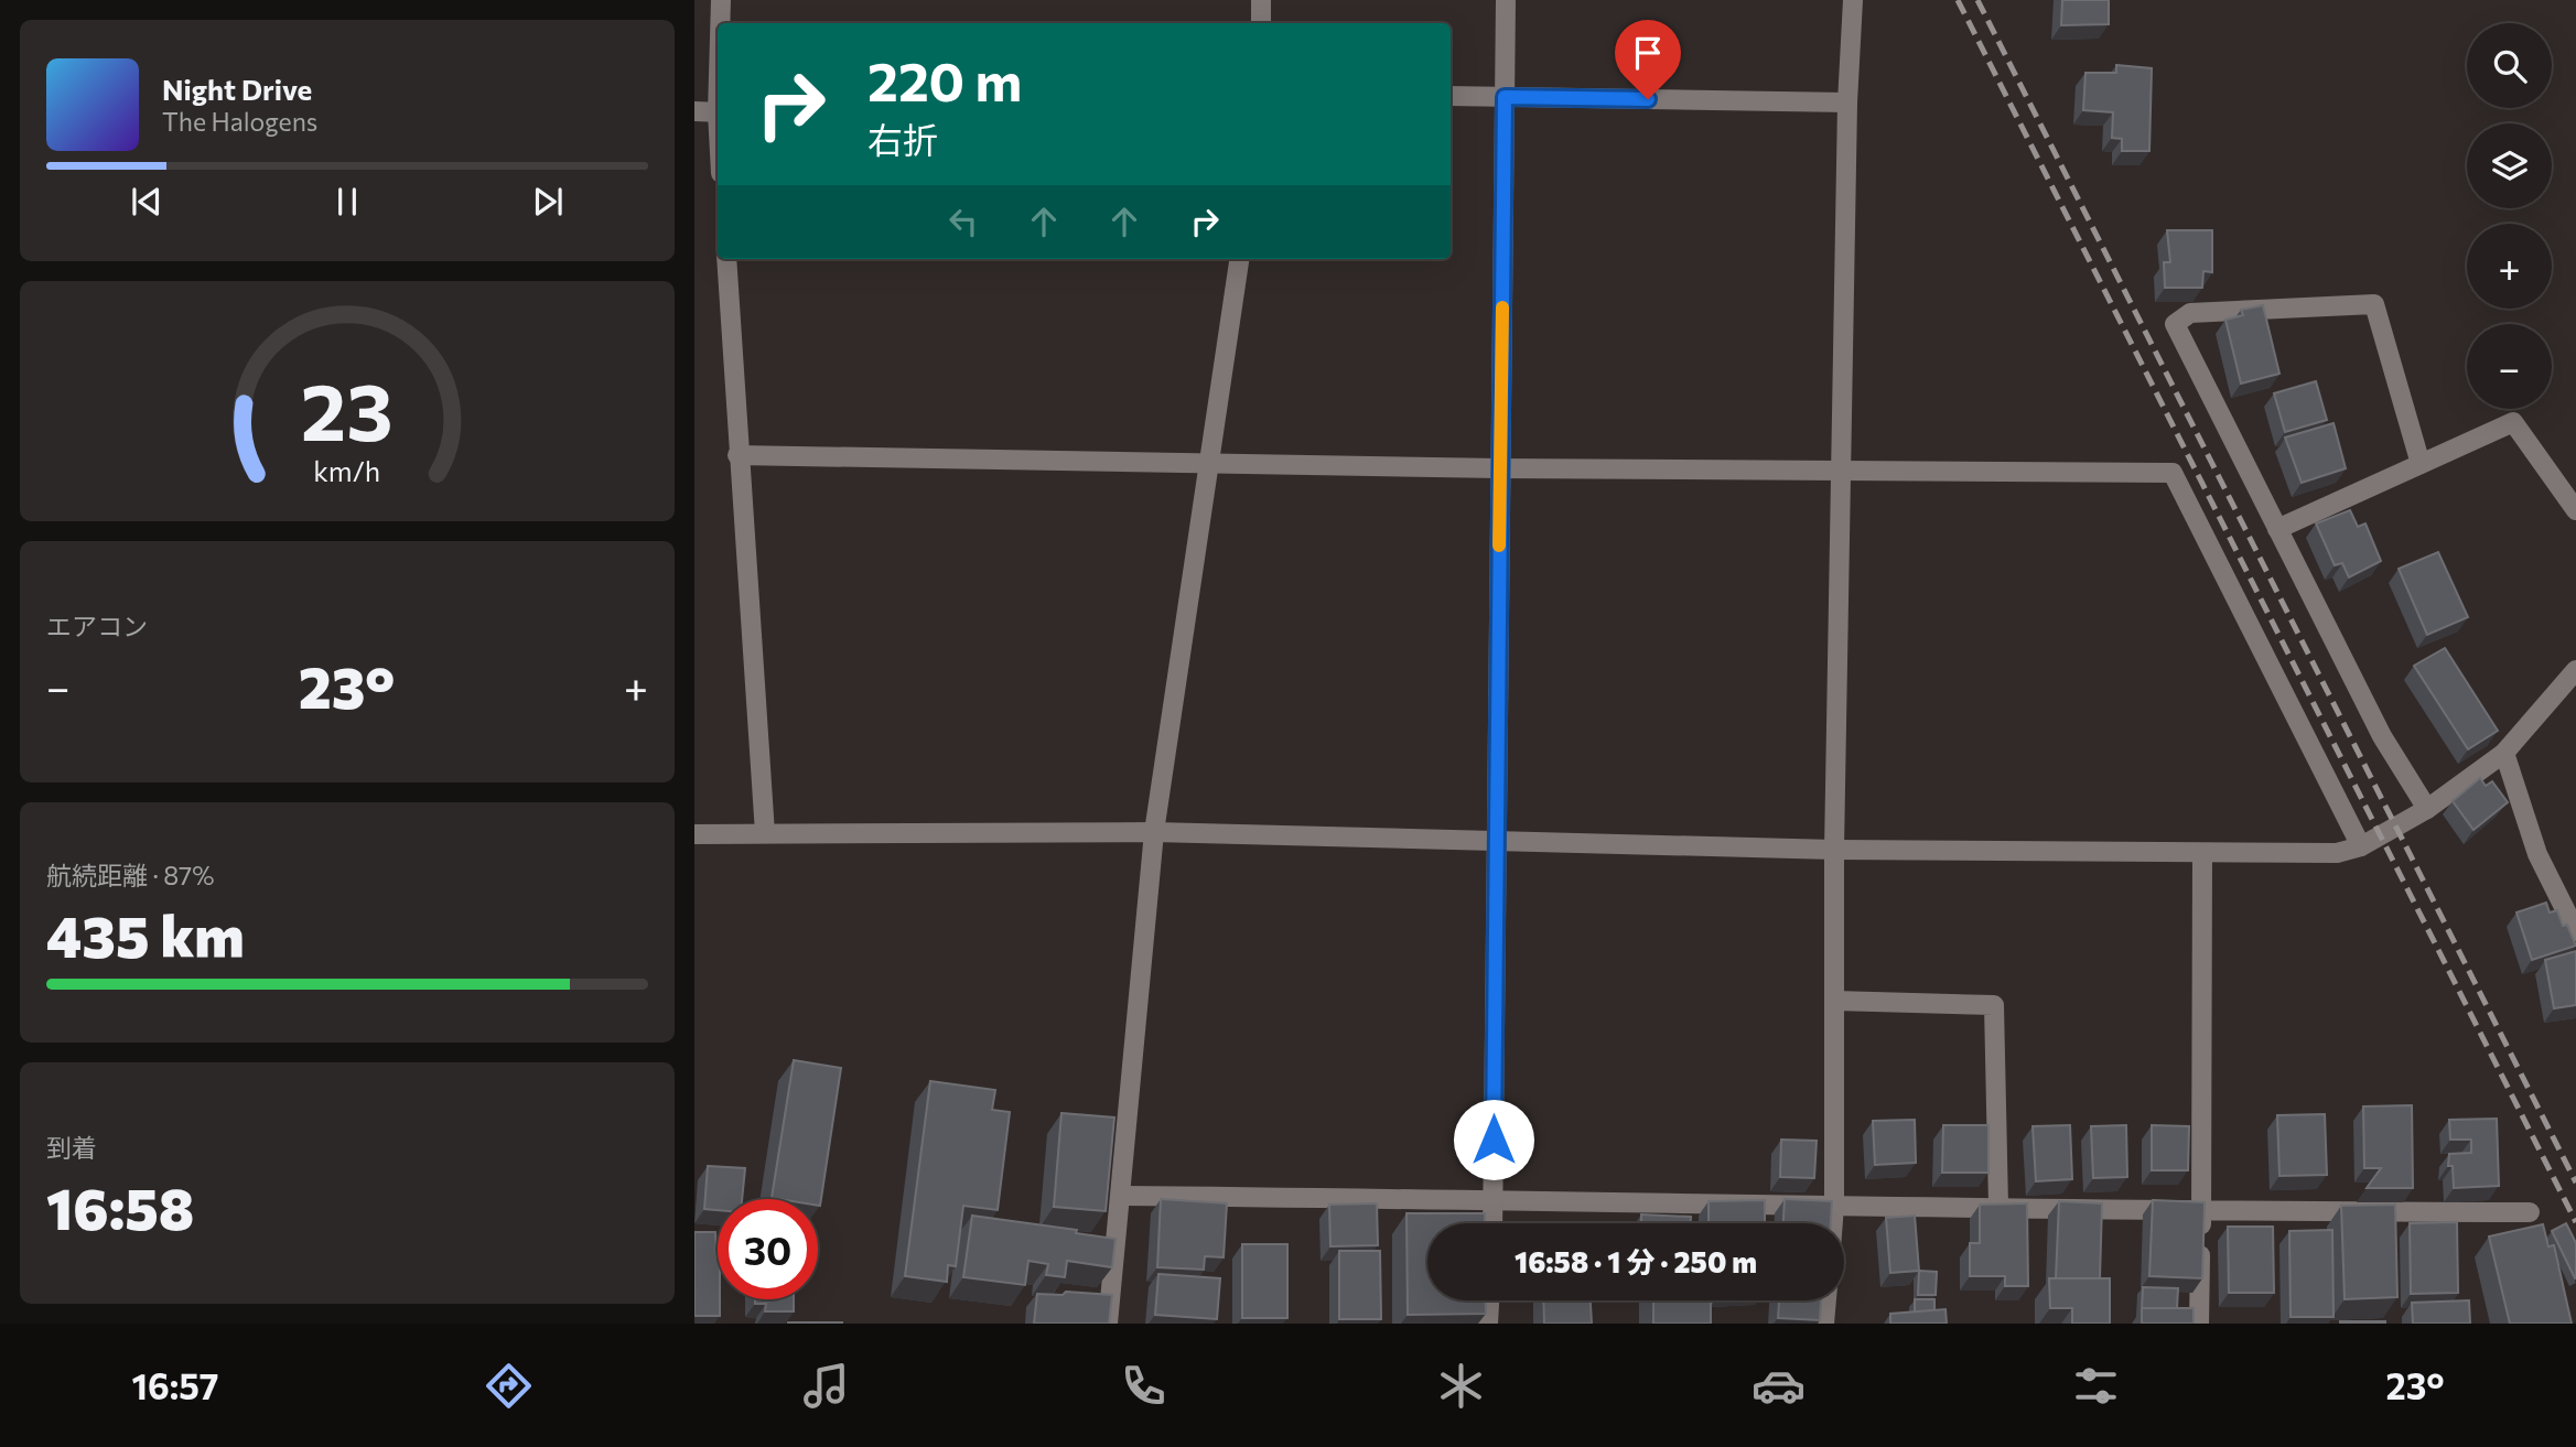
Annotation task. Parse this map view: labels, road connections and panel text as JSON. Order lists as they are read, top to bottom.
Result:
{
  "page": {
    "map_buttons": ["+", "−"],
    "turn": ["220 m", "右折"],
    "song": ["Night Drive", "The Halogens"],
    "tile": [
      "エアコン",
      ["航続距離 · 87%", "435 km"],
      ["到着", "16:58"]
    ],
    "heat": ["−", "23°", "+"],
    "limit": "30",
    "trip": "16:58 · 1 分 · 250 m",
    "tabs": ["16:57", "23°"],
    "gauge": ["23", "km/h"]
  }
}
